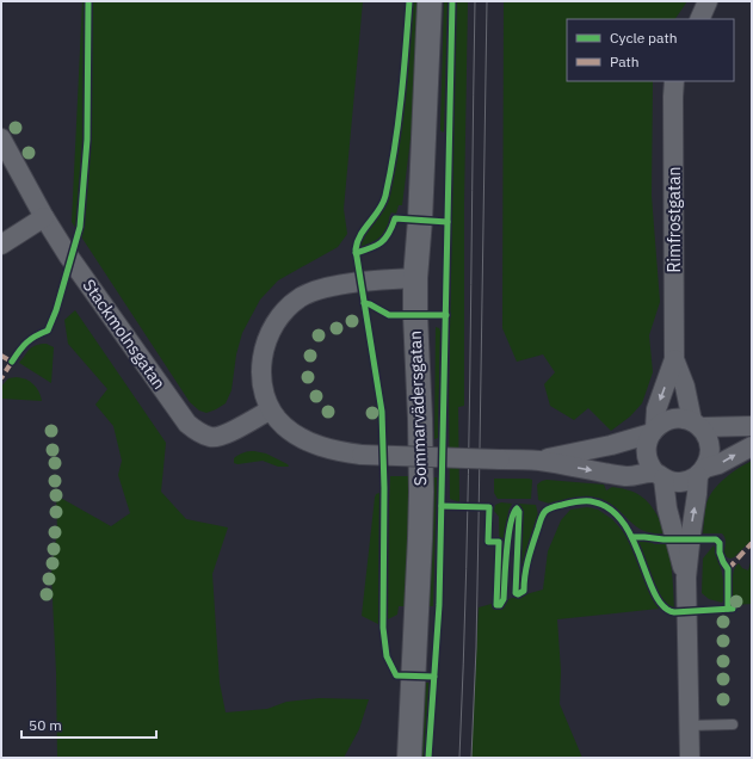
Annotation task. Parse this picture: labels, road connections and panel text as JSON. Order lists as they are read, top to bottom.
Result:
{
  "streets": {
    "street": ["Rimfrostgatan", "Stackmolnsgatan", "Sommarvädersgatan"]
  },
  "legend": ["Cycle path", "Path"],
  "scale_bar": "50 m"
}
